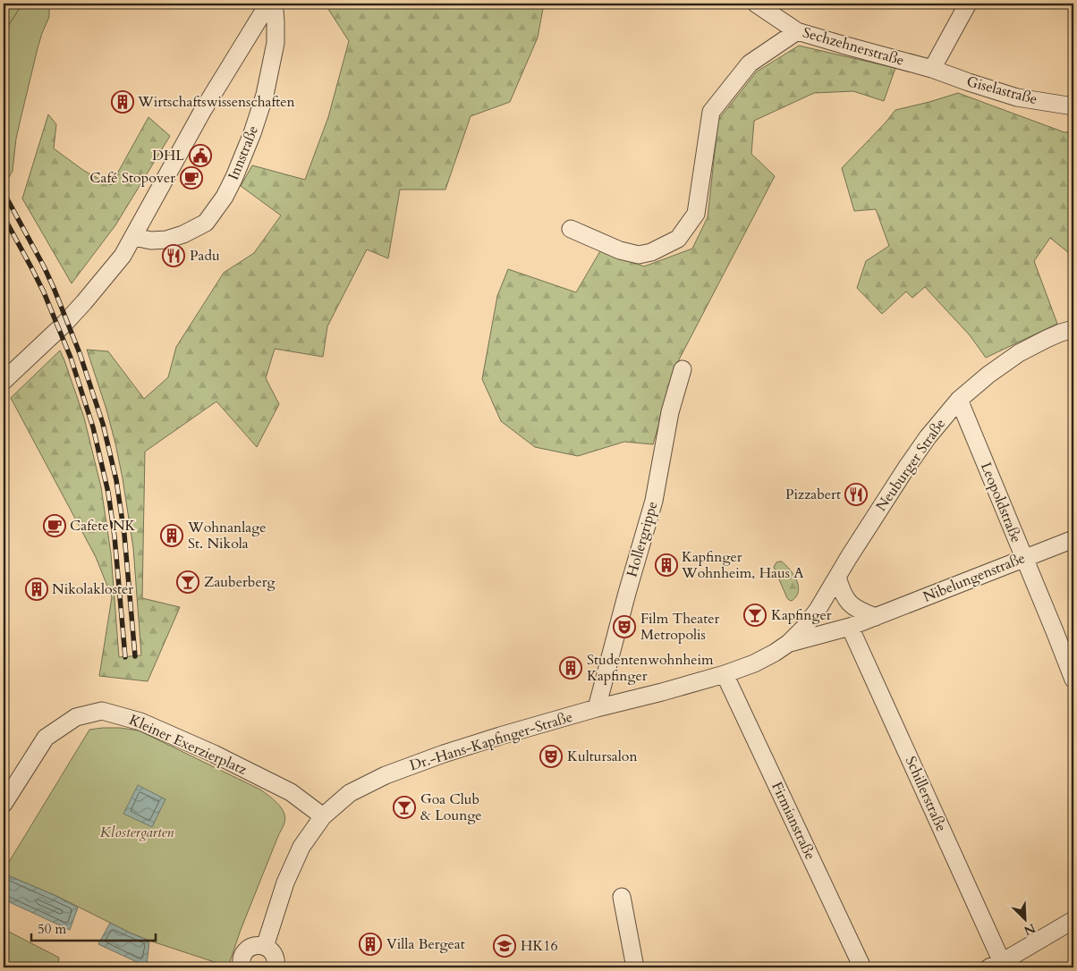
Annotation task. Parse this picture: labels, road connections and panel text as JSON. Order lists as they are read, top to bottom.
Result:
{
  "streets": {
    "street": [
      "Sechzehnerstraße",
      "Giselastraße",
      "Innstraße",
      "Neuburger Straße",
      "Leopoldstraße",
      "Hollergrippe",
      "Nibelungenstraße",
      "Dr.-Hans-Kapfinger-Straße",
      "Kleiner Exerzierplatz",
      "Schillerstraße",
      "Firmianstraße"
    ]
  },
  "crossings": [
    ["Sechzehnerstraße", "Giselastraße"],
    ["Neuburger Straße", "Leopoldstraße"],
    ["Neuburger Straße", "Nibelungenstraße"],
    ["Neuburger Straße", "Dr.-Hans-Kapfinger-Straße"],
    ["Leopoldstraße", "Nibelungenstraße"],
    ["Hollergrippe", "Dr.-Hans-Kapfinger-Straße"],
    ["Nibelungenstraße", "Dr.-Hans-Kapfinger-Straße"],
    ["Nibelungenstraße", "Schillerstraße"],
    ["Dr.-Hans-Kapfinger-Straße", "Kleiner Exerzierplatz"],
    ["Dr.-Hans-Kapfinger-Straße", "Firmianstraße"]
  ],
  "parks": ["Klostergarten"],
  "places": {
    "building": [
      "Wirtschaftswissenschaften",
      "Wohnanlage St. Nikola",
      "Kapfinger Wohnheim, Haus A",
      "Nikolakloster",
      "Studentenwohnheim Kapfinger",
      "Villa Bergeat"
    ],
    "public building": ["DHL"],
    "cafe": ["Café Stopover", "Cafete NK"],
    "restaurant": ["Padu", "Pizzabert"],
    "bar": ["Zauberberg", "Kapfinger", "Goa Club & Lounge"],
    "theatre": ["Film Theater Metropolis", "Kultursalon"],
    "school or university": ["HK16"]
  },
  "scale_bar": "50 m",
  "north": "bottom right"
}
